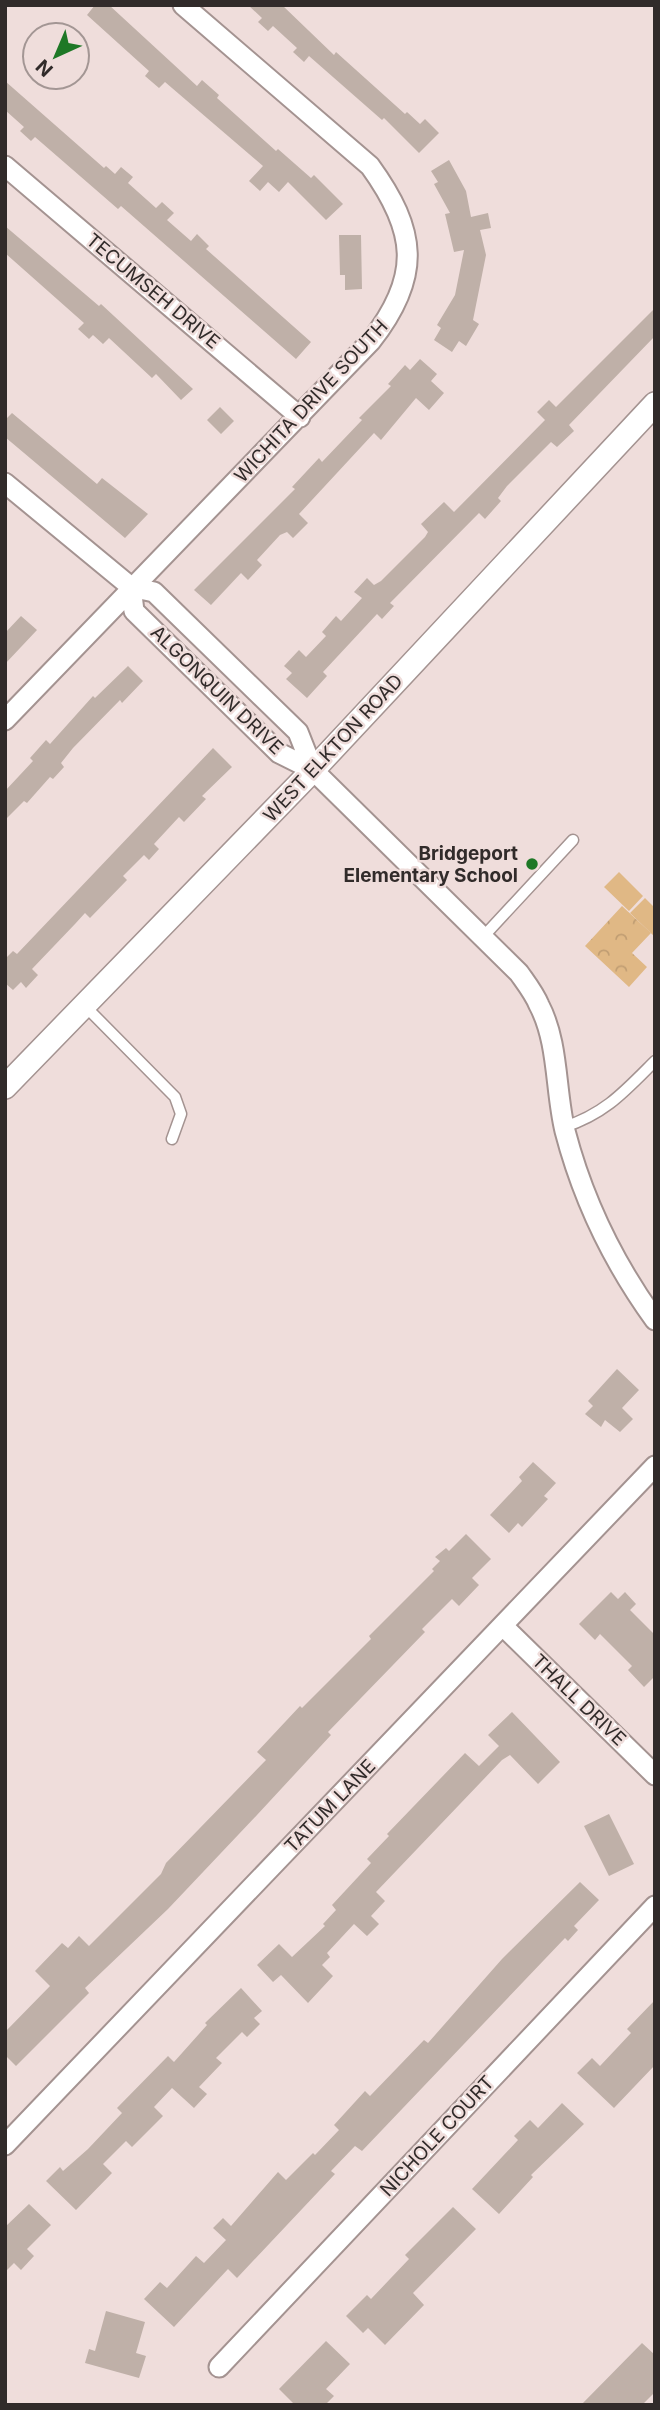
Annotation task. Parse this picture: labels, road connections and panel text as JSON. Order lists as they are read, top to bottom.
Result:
{
  "streets": {
    "street": [
      "TECUMSEH DRIVE",
      "WICHITA DRIVE SOUTH",
      "ALGONQUIN DRIVE",
      "WEST ELKTON ROAD",
      "THALL DRIVE",
      "TATUM LANE",
      "NICHOLE COURT"
    ]
  },
  "crossings": [
    ["TECUMSEH DRIVE", "WICHITA DRIVE SOUTH"],
    ["WICHITA DRIVE SOUTH", "ALGONQUIN DRIVE"],
    ["ALGONQUIN DRIVE", "WEST ELKTON ROAD"],
    ["THALL DRIVE", "TATUM LANE"]
  ],
  "places": ["Bridgeport Elementary School"],
  "north": "bottom left"
}
